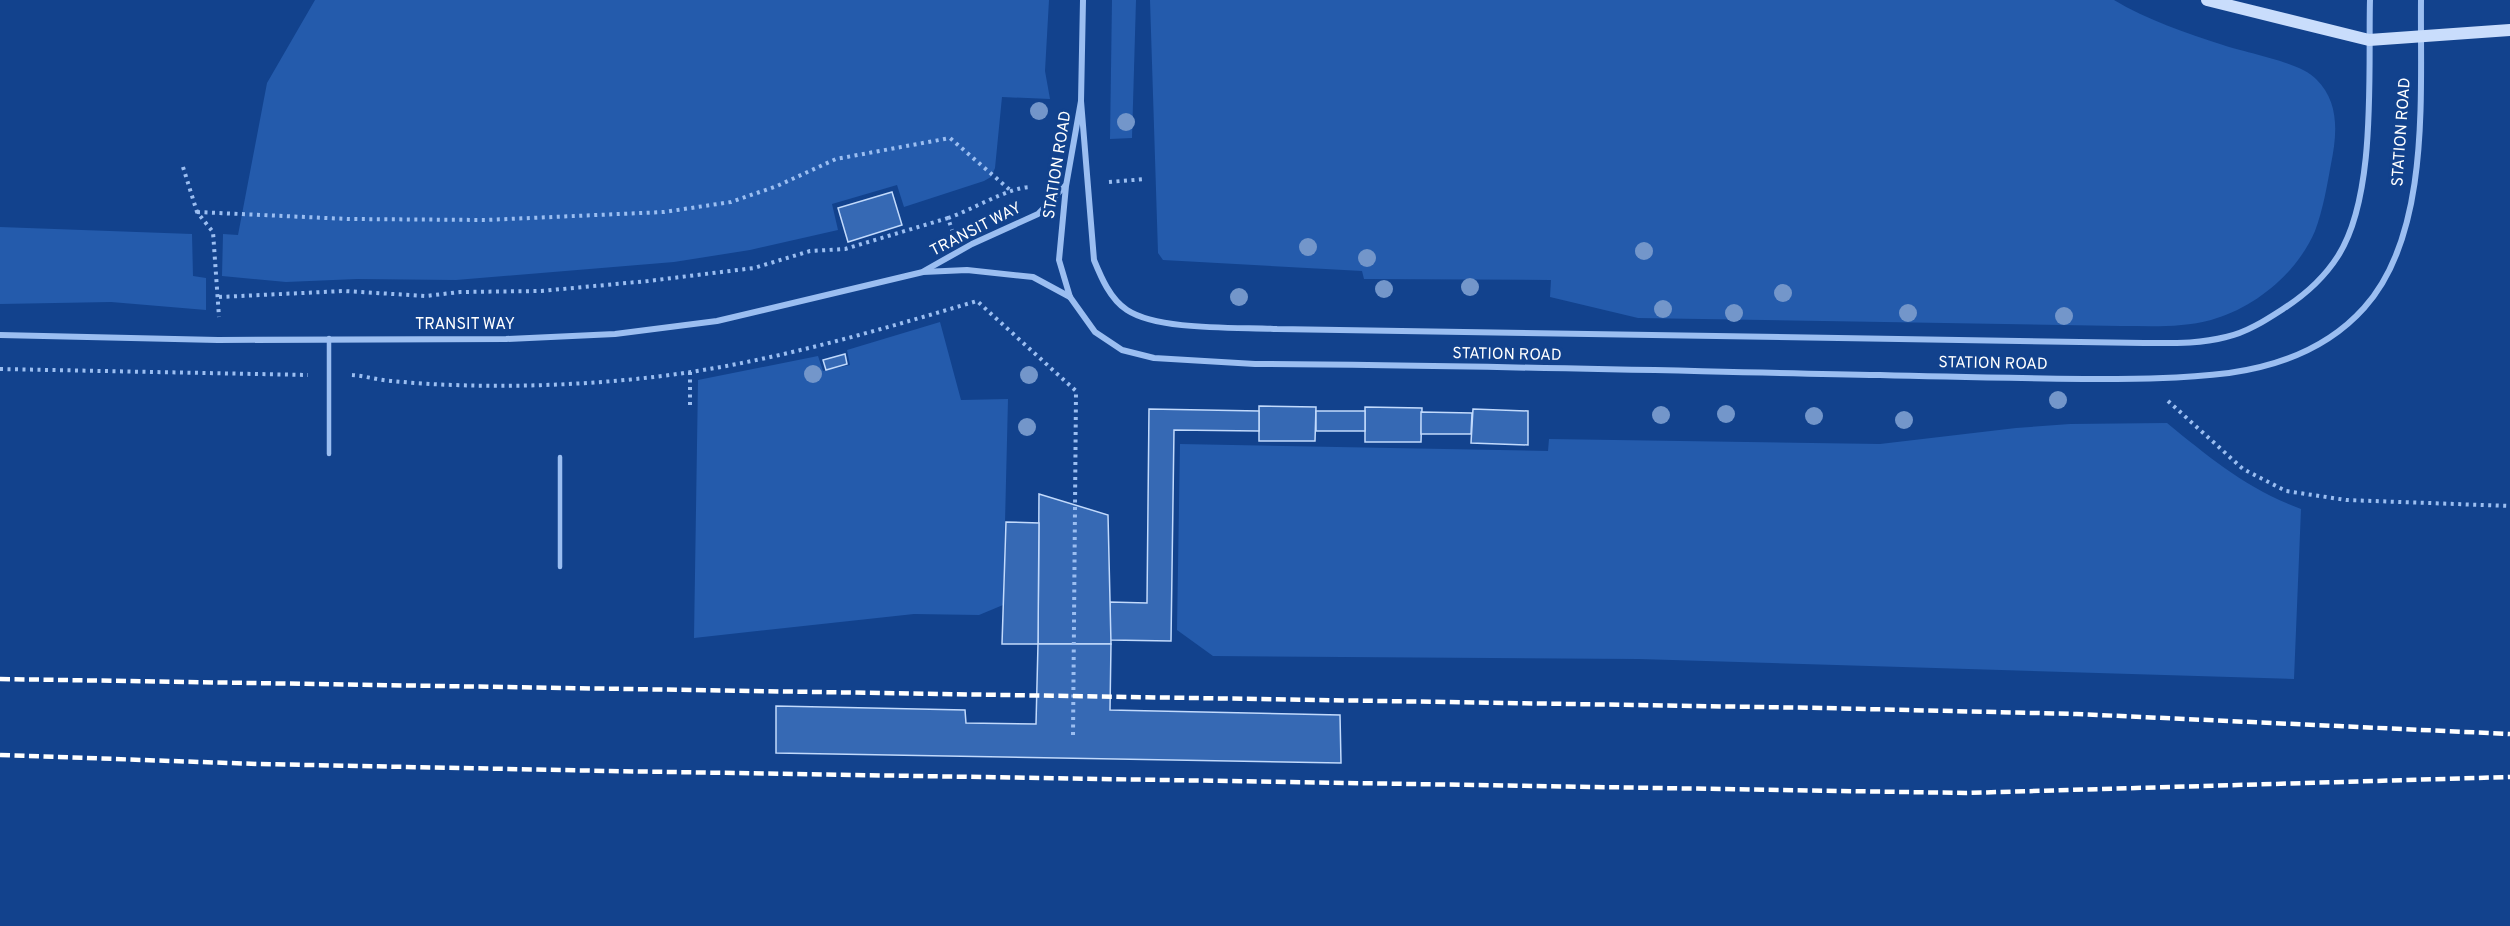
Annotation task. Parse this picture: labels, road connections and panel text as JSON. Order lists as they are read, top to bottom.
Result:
{
  "streets": {
    "street": ["STATION ROAD", "TRANSIT WAY"]
  },
  "crossings": [
    ["STATION ROAD", "TRANSIT WAY"]
  ]
}
